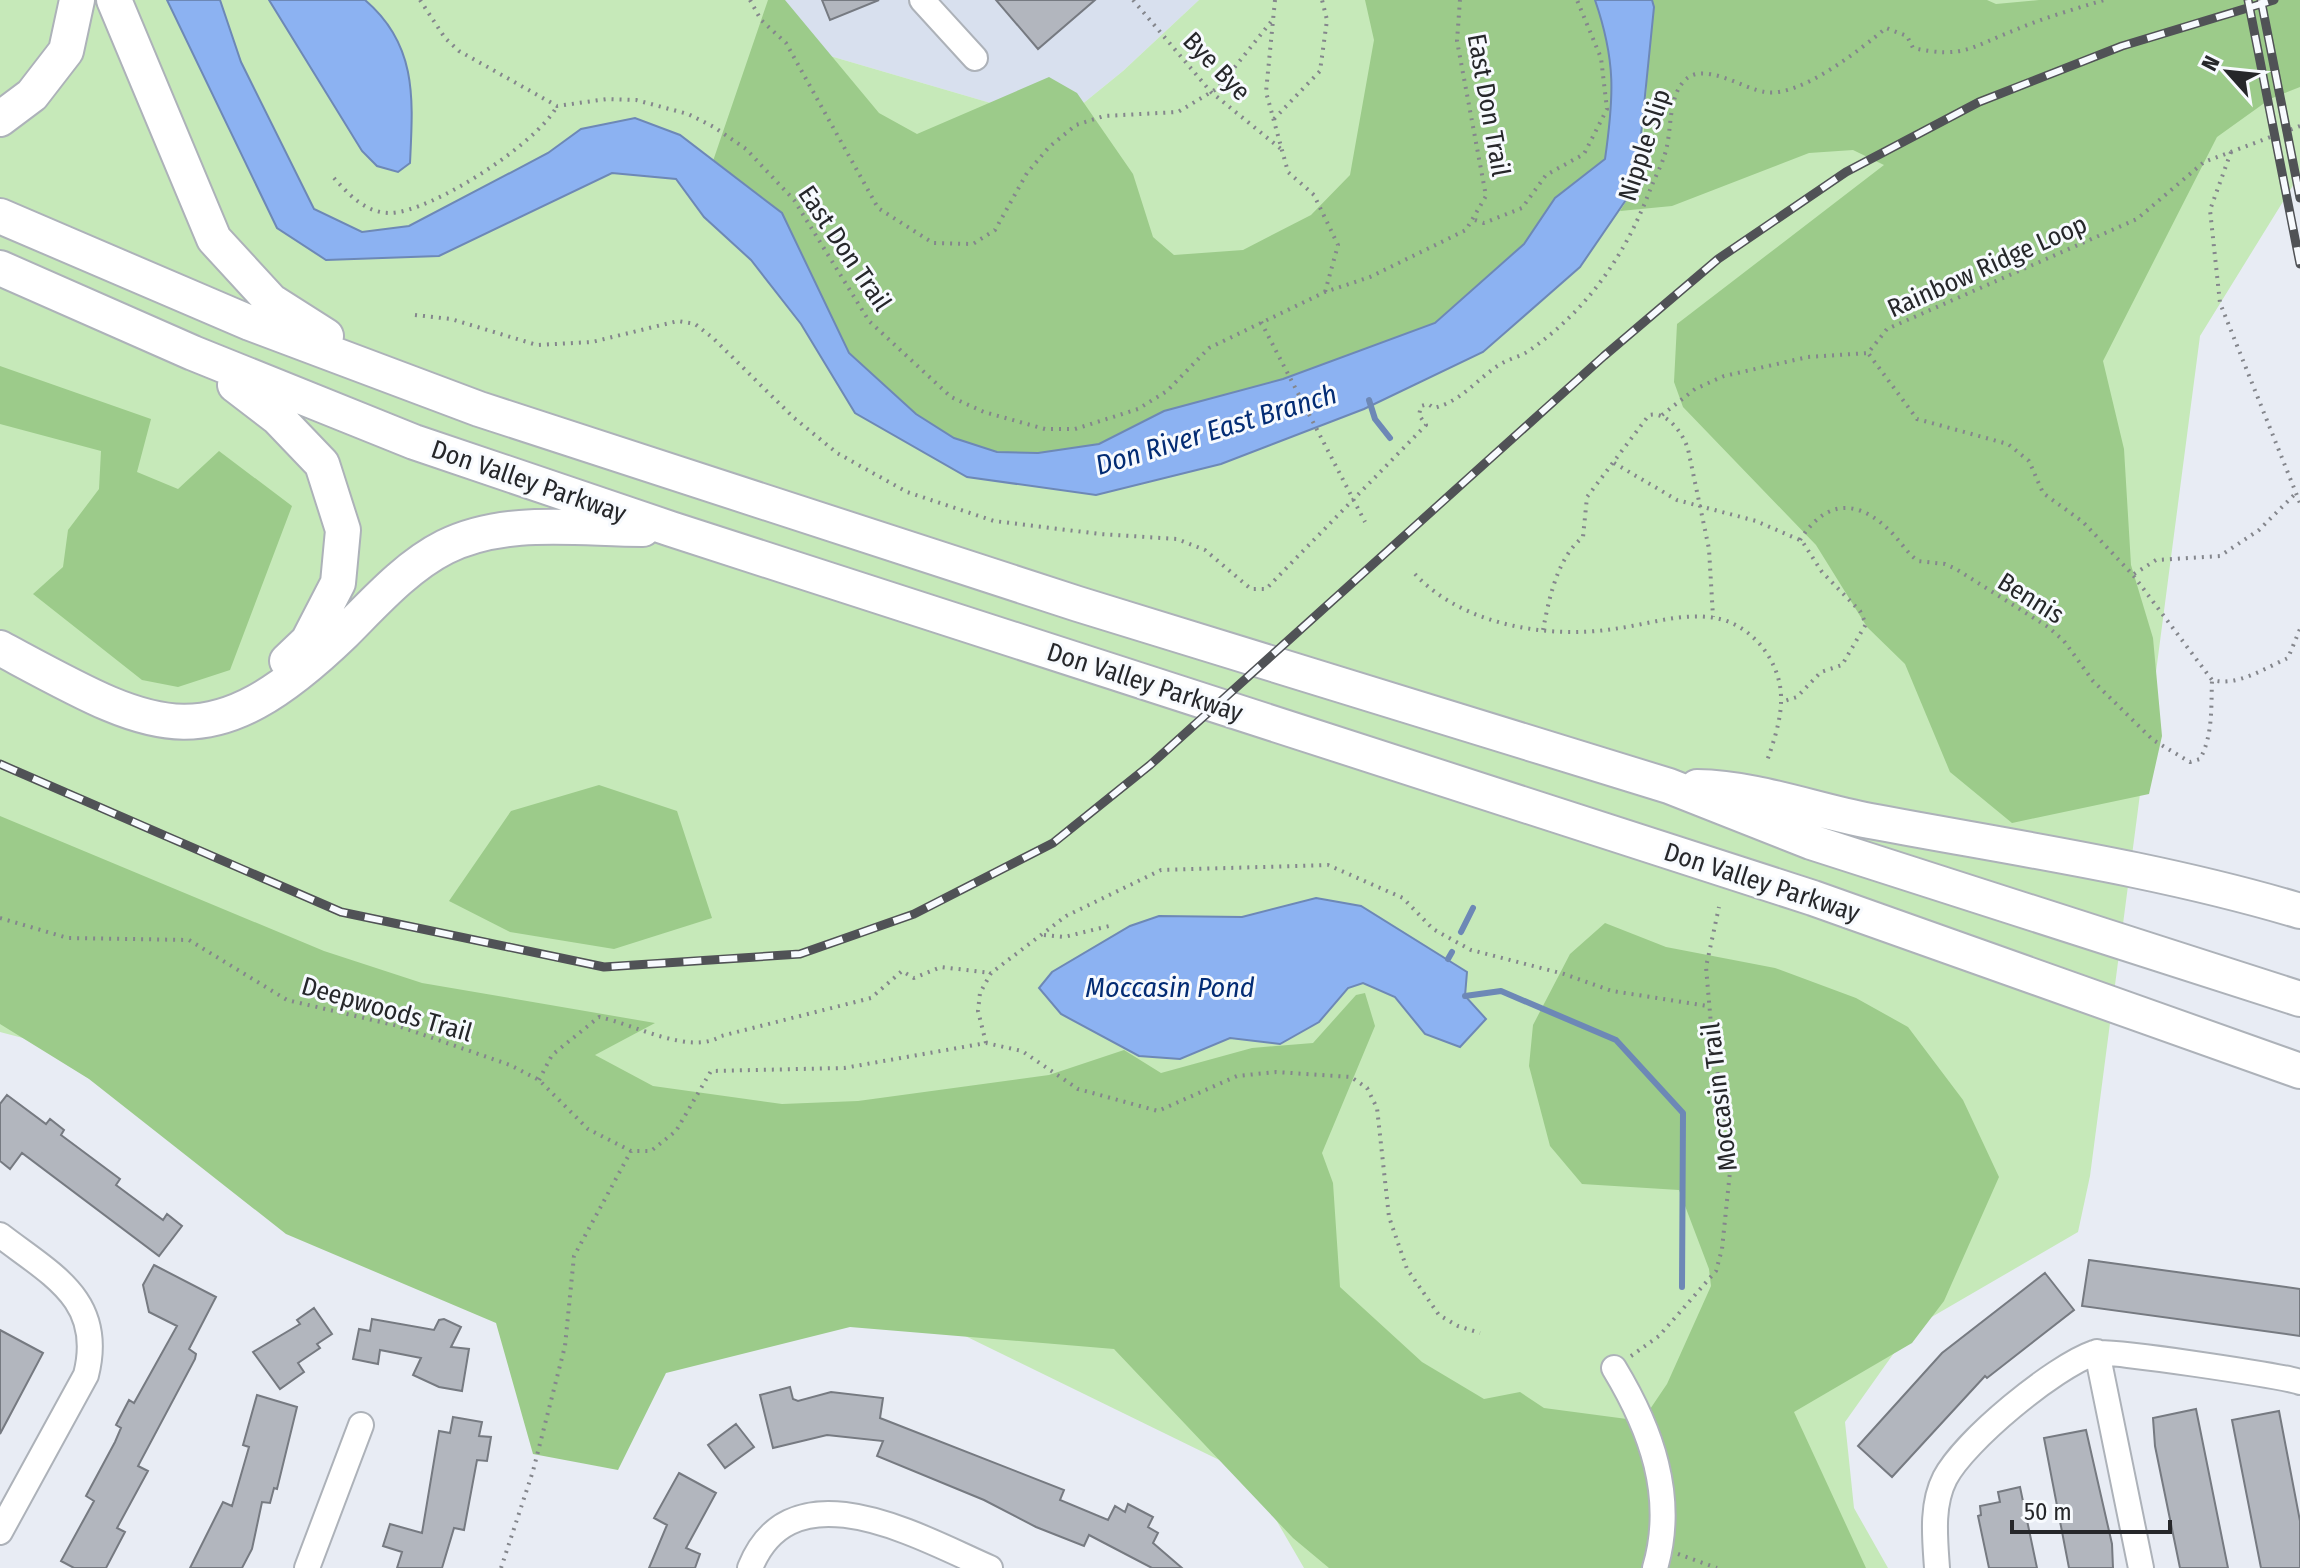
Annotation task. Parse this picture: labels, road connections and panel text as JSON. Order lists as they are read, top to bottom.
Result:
{
  "streets": {
    "highway": ["Don Valley Parkway"],
    "path": [
      "Bye Bye",
      "East Don Trail",
      "Nipple Slip",
      "Rainbow Ridge Loop",
      "Bennis",
      "Deepwoods Trail",
      "Moccasin Trail"
    ]
  },
  "water": ["Don River East Branch", "Moccasin Pond"],
  "scale_bar": "50 m",
  "north": "top left"
}
